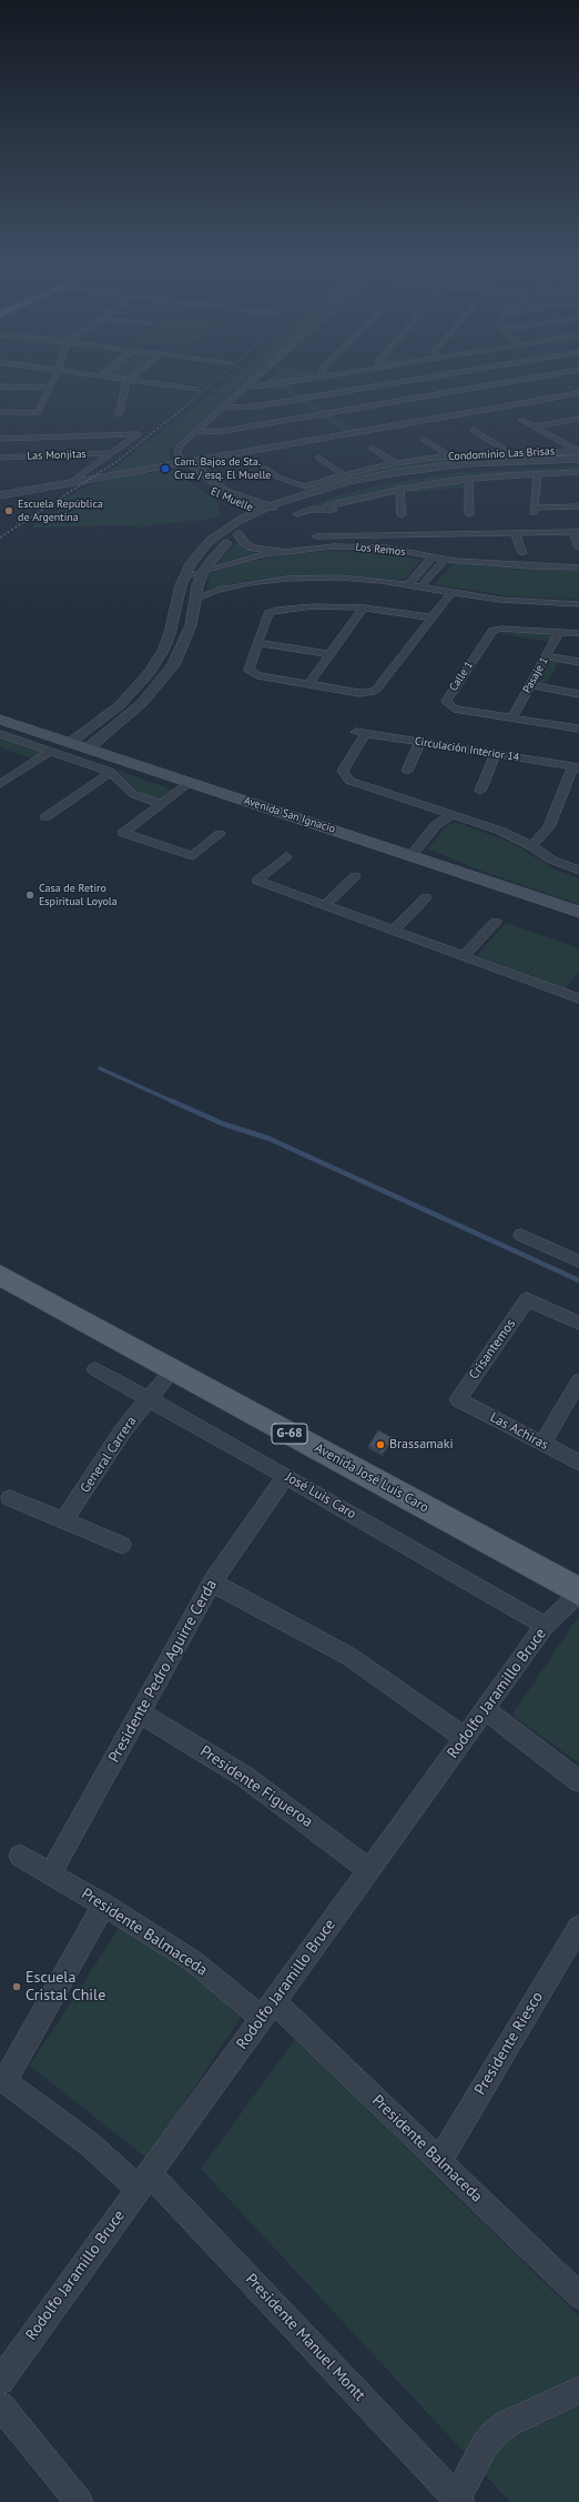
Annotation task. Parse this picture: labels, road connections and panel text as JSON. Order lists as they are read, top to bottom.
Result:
{
  "streets": {
    "main road": ["Avenida San Ignacio", "G-68", "Avenida José Luis Caro"],
    "street": [
      "Condominio Las Brisas",
      "Las Monjitas",
      "El Muelle",
      "Los Remos",
      "Pasaje 1",
      "Calle 1",
      "Circulación Interior 14",
      "Crisantemos",
      "Las Achiras",
      "General Carrera",
      "José Luis Caro",
      "Presidente Pedro Aguirre Cerda",
      "Rodolfo Jaramillo Bruce",
      "Presidente Figueroa",
      "Presidente Balmaceda",
      "Presidente Riesco",
      "Presidente Manuel Montt"
    ]
  },
  "crossings": [
    ["Pasaje 1", "Calle 1"],
    ["Crisantemos", "Las Achiras"],
    ["General Carrera", "Avenida José Luis Caro"],
    ["General Carrera", "José Luis Caro"],
    ["Avenida José Luis Caro", "Rodolfo Jaramillo Bruce"],
    ["José Luis Caro", "Presidente Pedro Aguirre Cerda"],
    ["José Luis Caro", "Rodolfo Jaramillo Bruce"],
    ["Presidente Pedro Aguirre Cerda", "Presidente Figueroa"],
    ["Presidente Pedro Aguirre Cerda", "Presidente Balmaceda"],
    ["Rodolfo Jaramillo Bruce", "Presidente Figueroa"],
    ["Rodolfo Jaramillo Bruce", "Presidente Balmaceda"],
    ["Rodolfo Jaramillo Bruce", "Presidente Manuel Montt"],
    ["Presidente Balmaceda", "Presidente Riesco"]
  ],
  "places": [
    "Cam. Bajos de Sta. Cruz / esq. El Muelle",
    "Escuela República de Argentina",
    "Casa de Retiro Espiritual Loyola",
    "Brassamaki",
    "Escuela Cristal Chile"
  ]
}
